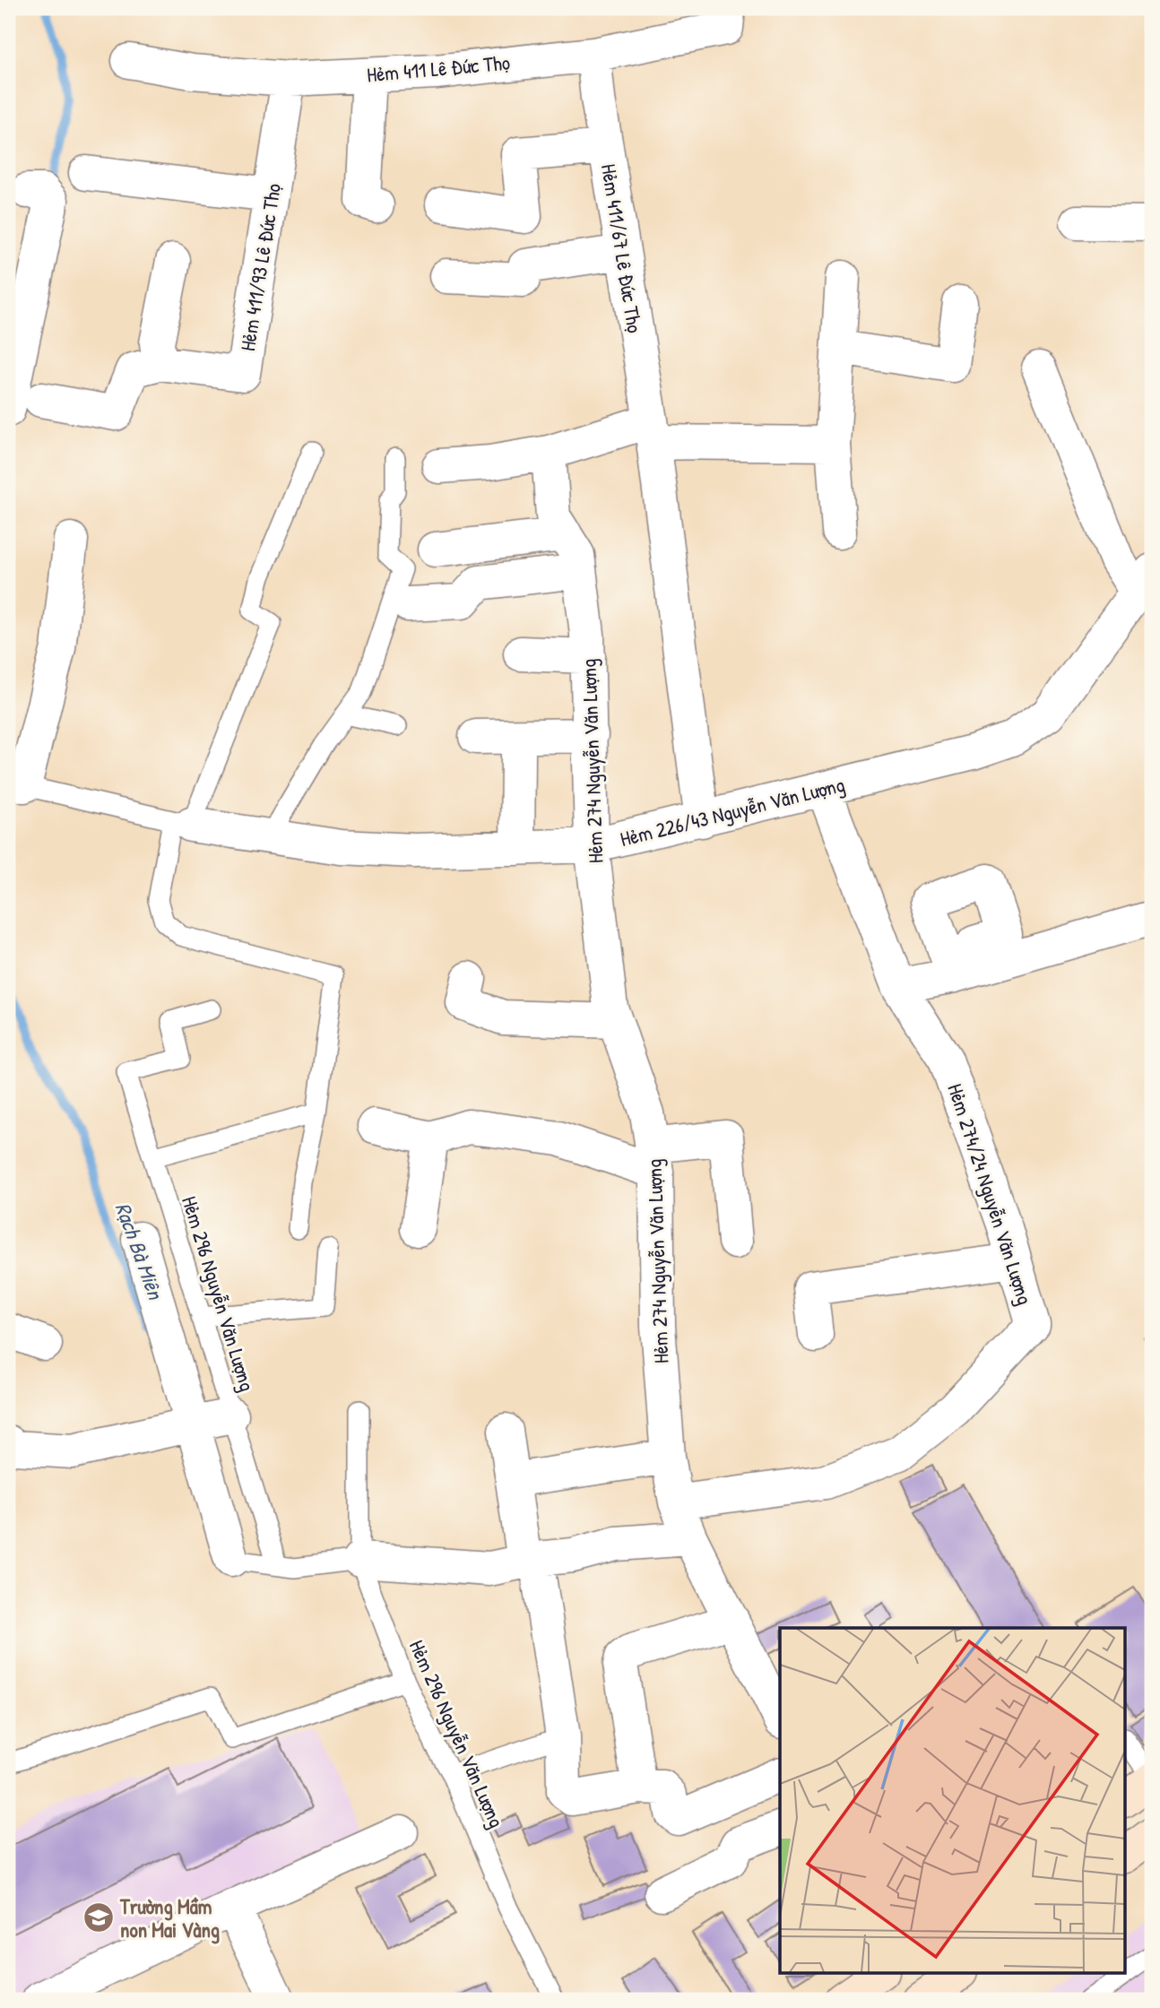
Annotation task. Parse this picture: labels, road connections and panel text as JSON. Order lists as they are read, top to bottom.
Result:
{
  "streets": {
    "street": [
      "Hẻm 411 Lê Đức Thọ",
      "Hẻm 411/67 Lê Đức Thọ",
      "Hẻm 411/93 Lê Đức Thọ",
      "Hẻm 274 Nguyễn Văn Lượng",
      "Hẻm 226/43 Nguyễn Văn Lượng",
      "Hẻm 274/24 Nguyễn Văn Lượng"
    ],
    "lane": ["Hẻm 296 Nguyễn Văn Lượng"]
  },
  "crossings": [
    ["Hẻm 411 Lê Đức Thọ", "Hẻm 411/67 Lê Đức Thọ"],
    ["Hẻm 411 Lê Đức Thọ", "Hẻm 411/93 Lê Đức Thọ"],
    ["Hẻm 411/67 Lê Đức Thọ", "Hẻm 226/43 Nguyễn Văn Lượng"],
    ["Hẻm 274 Nguyễn Văn Lượng", "Hẻm 226/43 Nguyễn Văn Lượng"],
    ["Hẻm 274 Nguyễn Văn Lượng", "Hẻm 274/24 Nguyễn Văn Lượng"],
    ["Hẻm 226/43 Nguyễn Văn Lượng", "Hẻm 274/24 Nguyễn Văn Lượng"]
  ],
  "water": ["Rạch Bà Miên"],
  "places": {
    "school or university": ["Trường Mầm non Mai Vàng"]
  }
}
